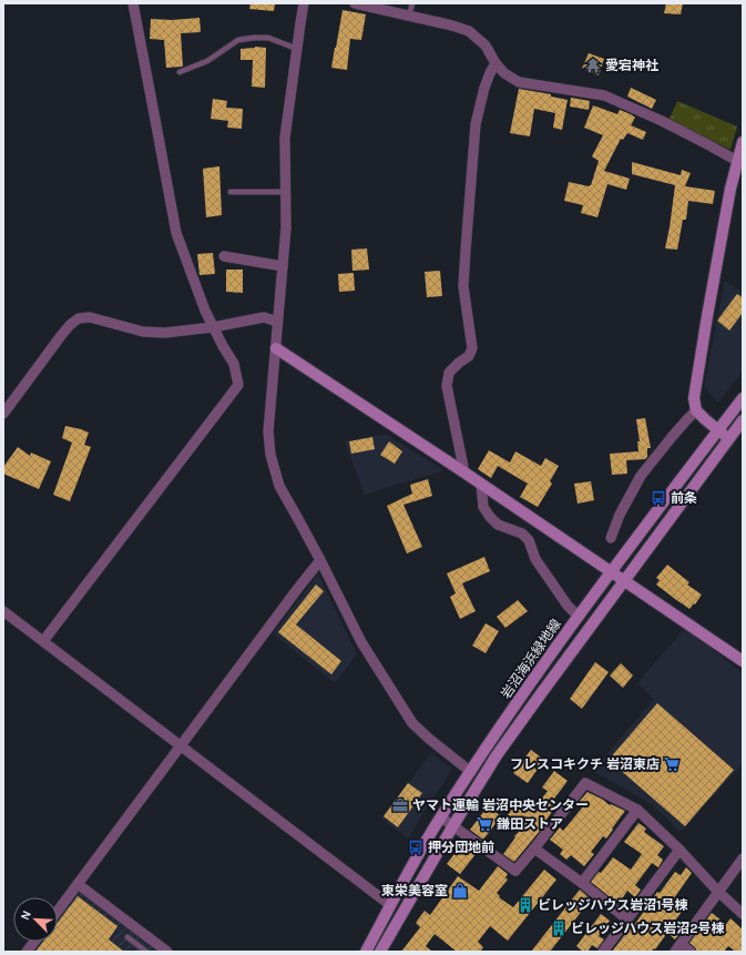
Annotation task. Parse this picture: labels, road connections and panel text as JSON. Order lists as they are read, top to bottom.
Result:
{
  "streets": {
    "main road": ["岩沼海浜緑地線"]
  },
  "places": {
    "temple": ["愛宕神社"],
    "bus stop": ["前条", "押分団地前"],
    "supermarket": ["フレスコキクチ 岩沼東店", "鎌田ストア"],
    "office": ["ヤマト運輸 岩沼中央センター"],
    "shop": ["東栄美容室"],
    "building": ["ビレッジハウス岩沼1号棟", "ビレッジハウス岩沼2号棟"]
  },
  "north": "top left"
}
